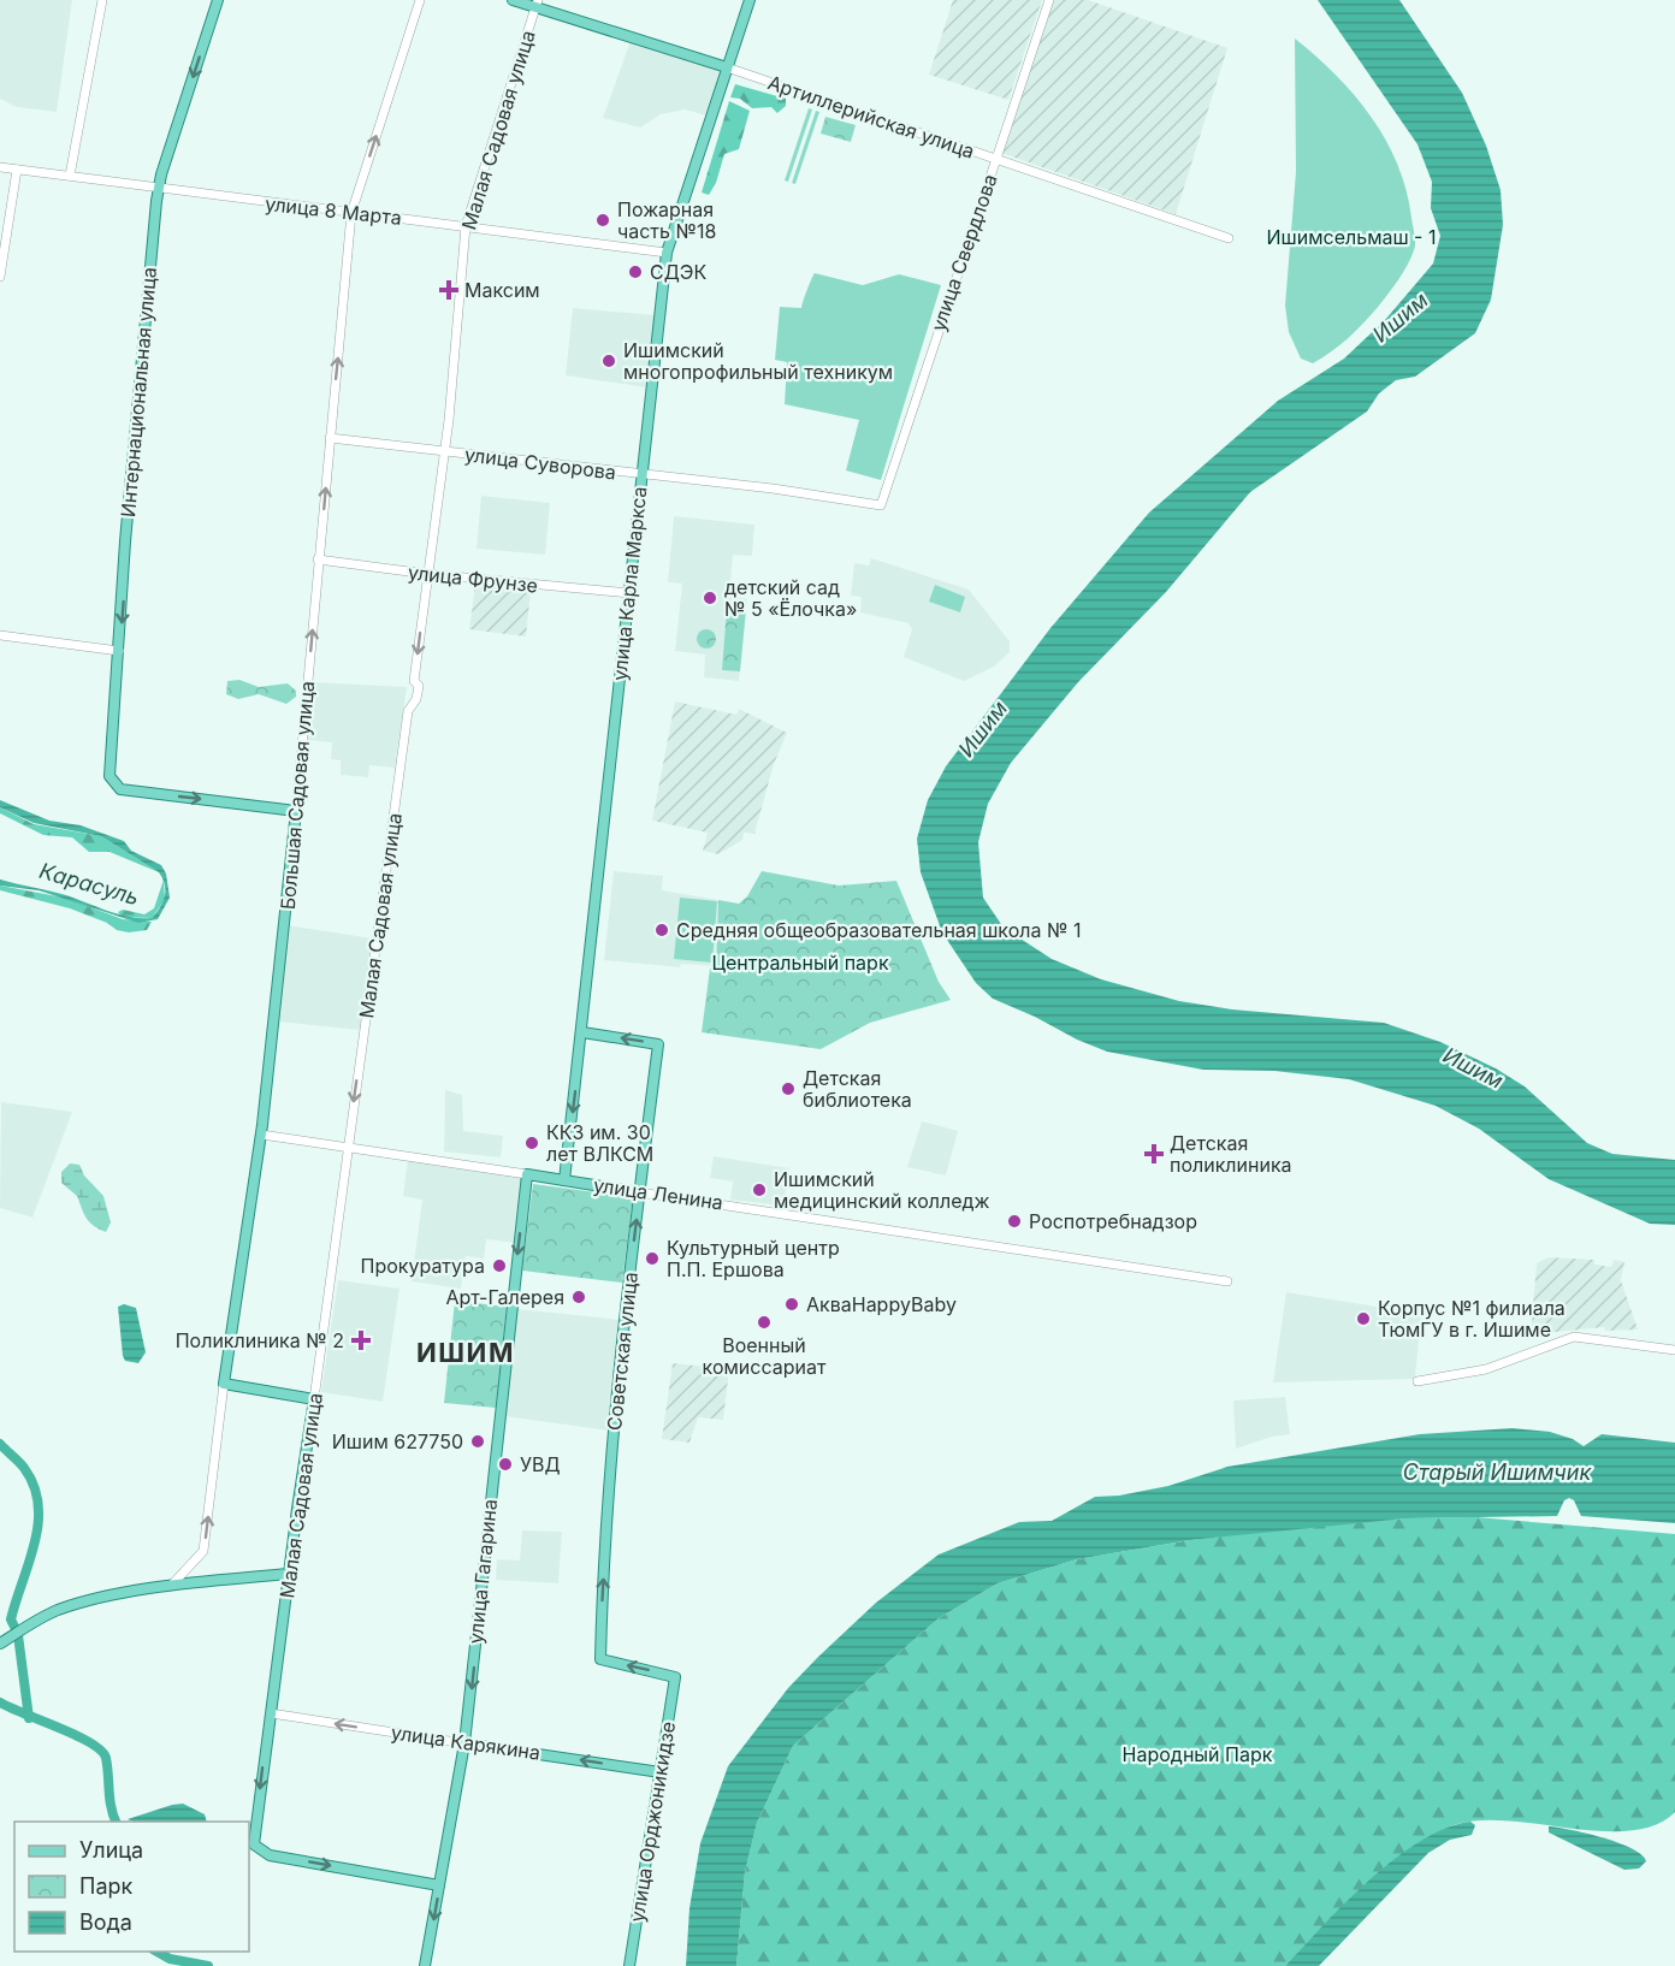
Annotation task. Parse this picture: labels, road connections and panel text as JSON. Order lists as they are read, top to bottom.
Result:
{
  "streets": {
    "main road": [
      "Артиллерийская улица",
      "Малая Садовая улица",
      "Интернациональная улица",
      "улица Карла Маркса",
      "Большая Садовая улица",
      "улица Ленина",
      "Советская улица",
      "улица Гагарина",
      "улица Карякина",
      "улица Орджоникидзе"
    ],
    "street": [
      "улица 8 Марта",
      "улица Свердлова",
      "улица Суворова",
      "улица Фрунзе"
    ]
  },
  "crossings": [
    ["Артиллерийская улица", "Малая Садовая улица"],
    ["Артиллерийская улица", "улица Свердлова"],
    ["Артиллерийская улица", "улица Карла Маркса"],
    ["Малая Садовая улица", "улица 8 Марта"],
    ["Малая Садовая улица", "улица Суворова"],
    ["Малая Садовая улица", "улица Фрунзе"],
    ["Малая Садовая улица", "улица Ленина"],
    ["Малая Садовая улица", "улица Гагарина"],
    ["Малая Садовая улица", "улица Карякина"],
    ["улица 8 Марта", "Интернациональная улица"],
    ["улица 8 Марта", "улица Карла Маркса"],
    ["улица 8 Марта", "Большая Садовая улица"],
    ["улица Свердлова", "улица Суворова"],
    ["Интернациональная улица", "Большая Садовая улица"],
    ["улица Суворова", "улица Карла Маркса"],
    ["улица Суворова", "Большая Садовая улица"],
    ["улица Фрунзе", "улица Карла Маркса"],
    ["улица Фрунзе", "Большая Садовая улица"],
    ["улица Карла Маркса", "улица Ленина"],
    ["улица Карла Маркса", "Советская улица"],
    ["Большая Садовая улица", "улица Ленина"],
    ["улица Ленина", "Советская улица"],
    ["улица Ленина", "улица Гагарина"],
    ["Советская улица", "улица Орджоникидзе"],
    ["улица Гагарина", "улица Карякина"],
    ["улица Карякина", "улица Орджоникидзе"]
  ],
  "one_way": [
    "Малая Садовая улица",
    "Интернациональная улица",
    "Большая Садовая улица",
    "Советская улица",
    "улица Гагарина",
    "улица Карякина"
  ],
  "districts": ["ИШИМ"],
  "water": ["Ишим", "Карасуль", "Старый Ишимчик"],
  "parks": ["Ишимсельмаш - 1", "Центральный парк", "Народный Парк"],
  "places": {
    "other": [
      "Пожарная часть №18",
      "СДЭК",
      "Ишимский многопрофильный техникум",
      "детский сад № 5 «Ёлочка»",
      "Средняя общеобразовательная школа № 1",
      "Детская библиотека",
      "ККЗ им. 30 лет ВЛКСМ",
      "Ишимский медицинский колледж",
      "Роспотребнадзор",
      "Культурный центр П.П. Ершова",
      "Прокуратура",
      "Арт-Галерея",
      "АкваHappyBaby",
      "Корпус №1 филиала ТюмГУ в г. Ишиме",
      "Военный комиссариат",
      "Ишим 627750",
      "УВД"
    ],
    "health": ["Максим", "Детская поликлиника", "Поликлиника № 2"]
  },
  "legend": ["Улица", "Парк", "Вода"]
}
